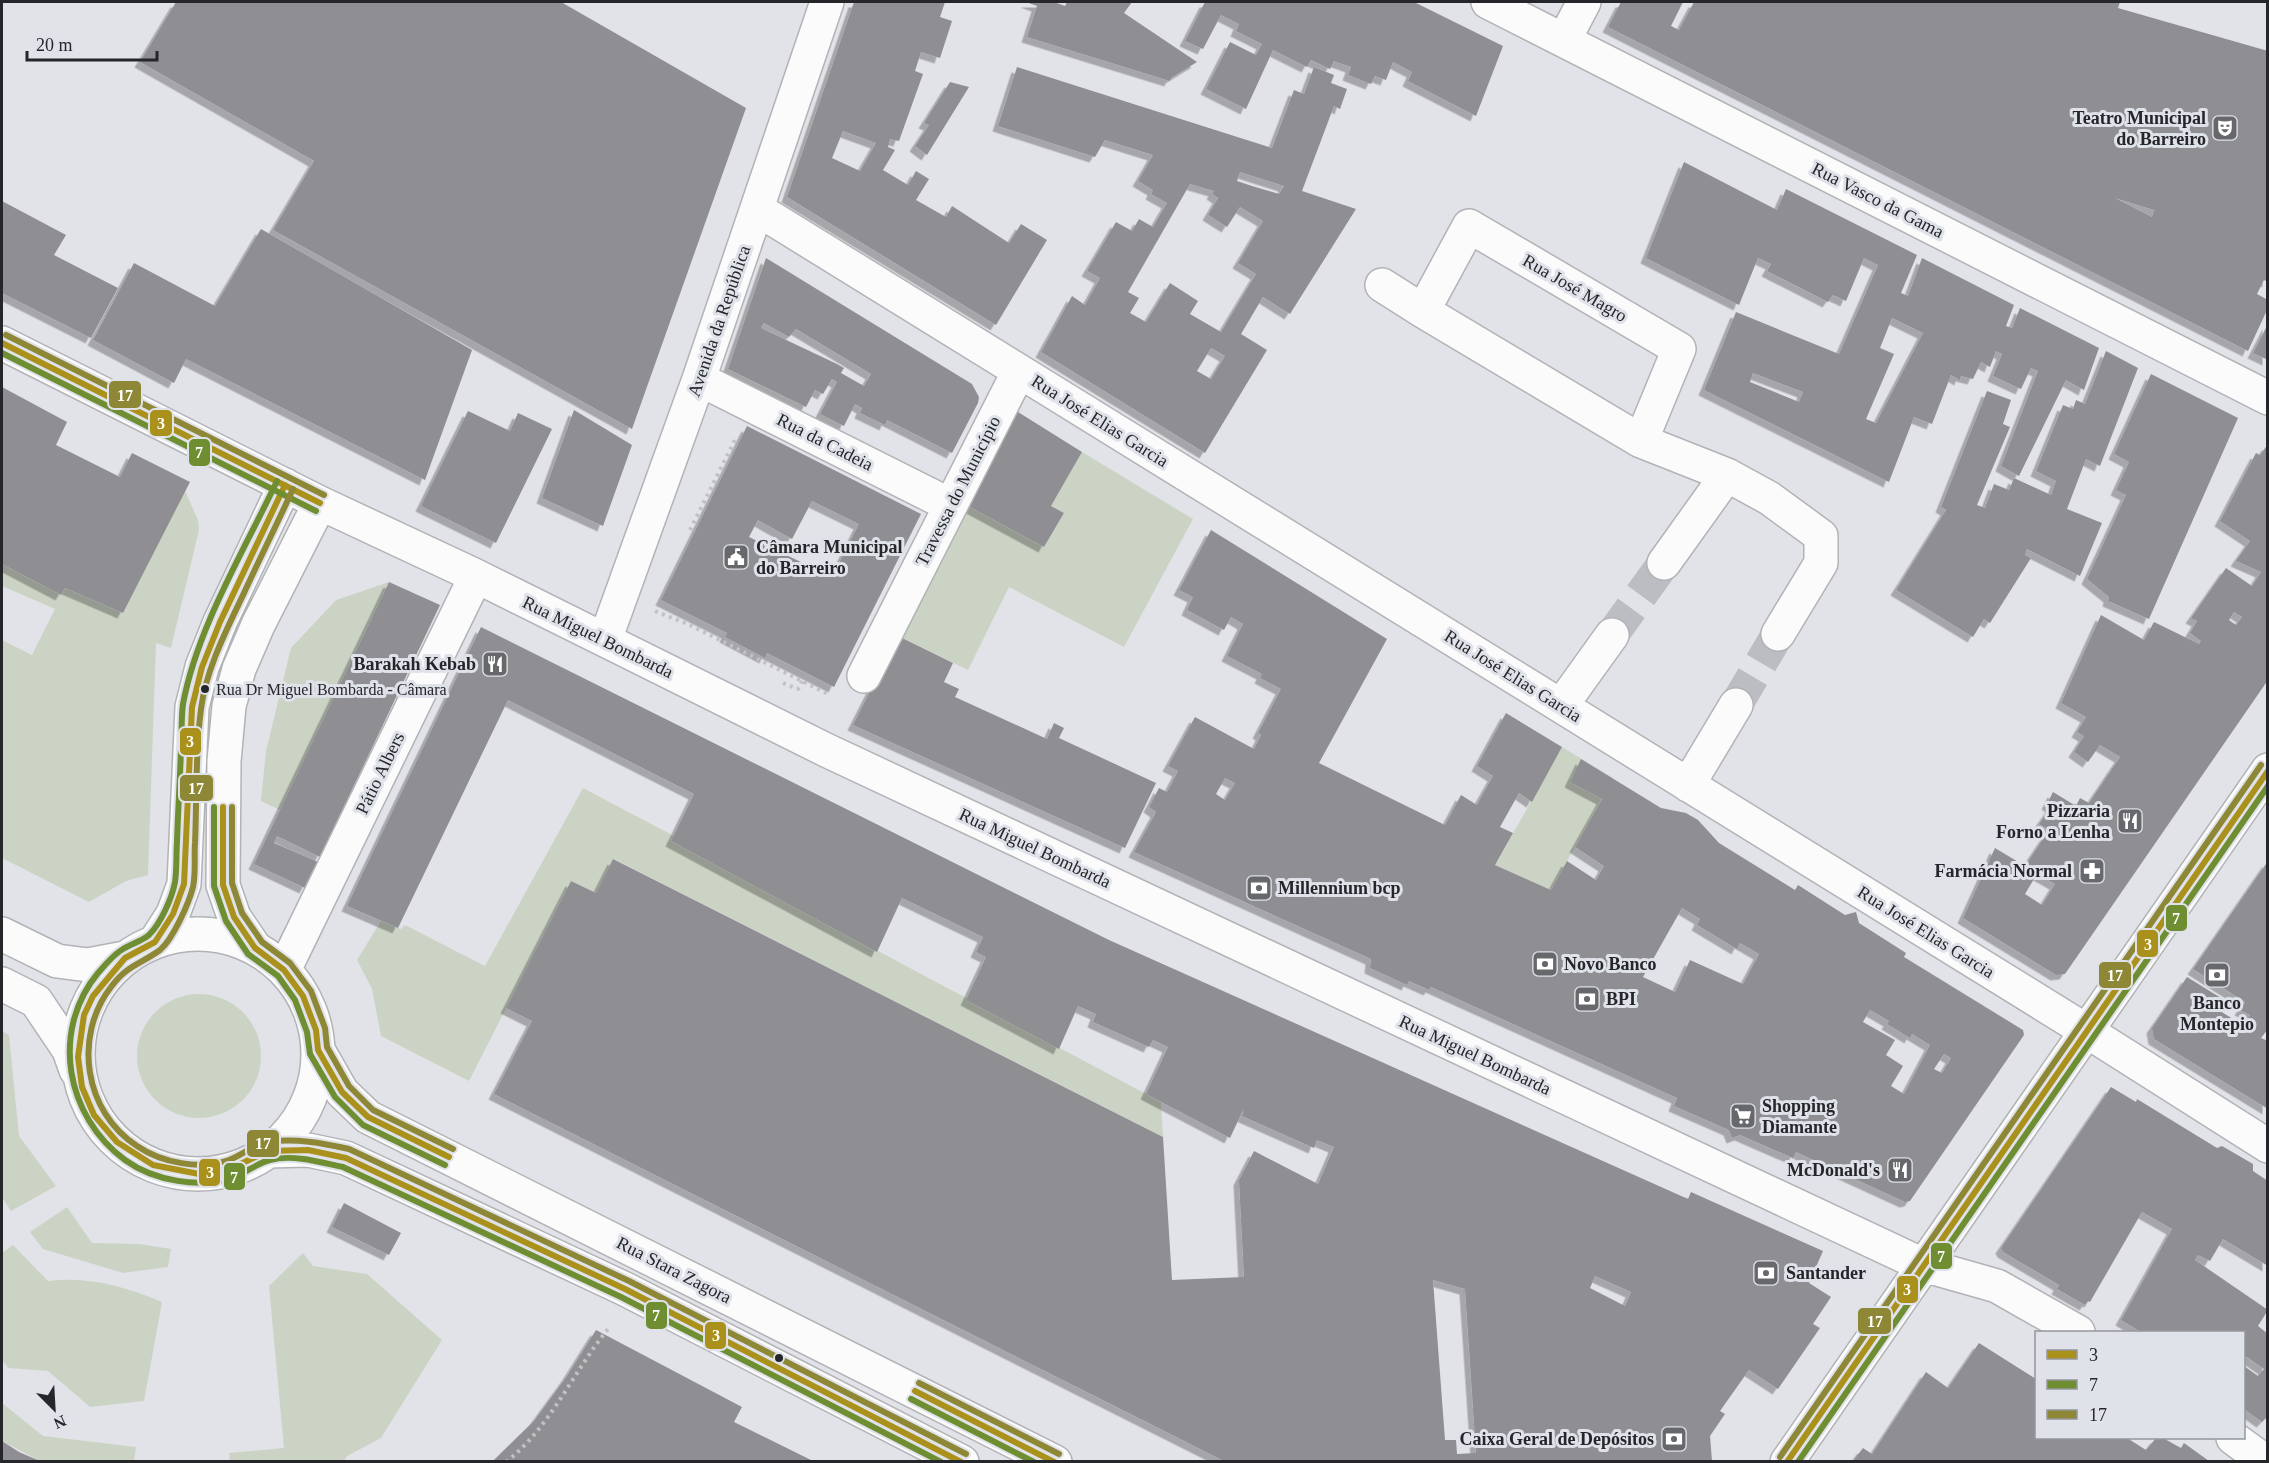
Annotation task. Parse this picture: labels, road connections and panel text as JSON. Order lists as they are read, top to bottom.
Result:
{
  "streets": {
    "street": [
      "Rua Vasco da Gama",
      "Rua José Magro",
      "Avenida da República",
      "Rua José Elias Garcia",
      "Rua da Cadeia",
      "Travessa do Município",
      "Rua Miguel Bombarda",
      "Pátio Albers",
      "Rua Stara Zagora"
    ]
  },
  "crossings": [
    ["Avenida da República", "Rua José Elias Garcia"],
    ["Avenida da República", "Rua da Cadeia"],
    ["Avenida da República", "Rua Miguel Bombarda"],
    ["Rua José Elias Garcia", "Travessa do Município"],
    ["Rua da Cadeia", "Travessa do Município"],
    ["Rua Miguel Bombarda", "Pátio Albers"]
  ],
  "places": {
    "theatre": ["Teatro Municipal do Barreiro"],
    "public building": ["Câmara Municipal do Barreiro"],
    "restaurant": ["Barakah Kebab", "Pizzaria Forno a Lenha", "McDonald's"],
    "other": ["Rua Dr Miguel Bombarda - Câmara"],
    "pharmacy": ["Farmácia Normal"],
    "bank": [
      "Millennium bcp",
      "Novo Banco",
      "Banco Montepio",
      "BPI",
      "Santander",
      "Caixa Geral de Depósitos"
    ],
    "supermarket": ["Shopping Diamante"]
  },
  "lines": ["transit line 17", "transit line 3", "transit line 7"],
  "legend": ["3", "7", "17"],
  "scale_bar": "20 m",
  "north": "bottom right"
}
